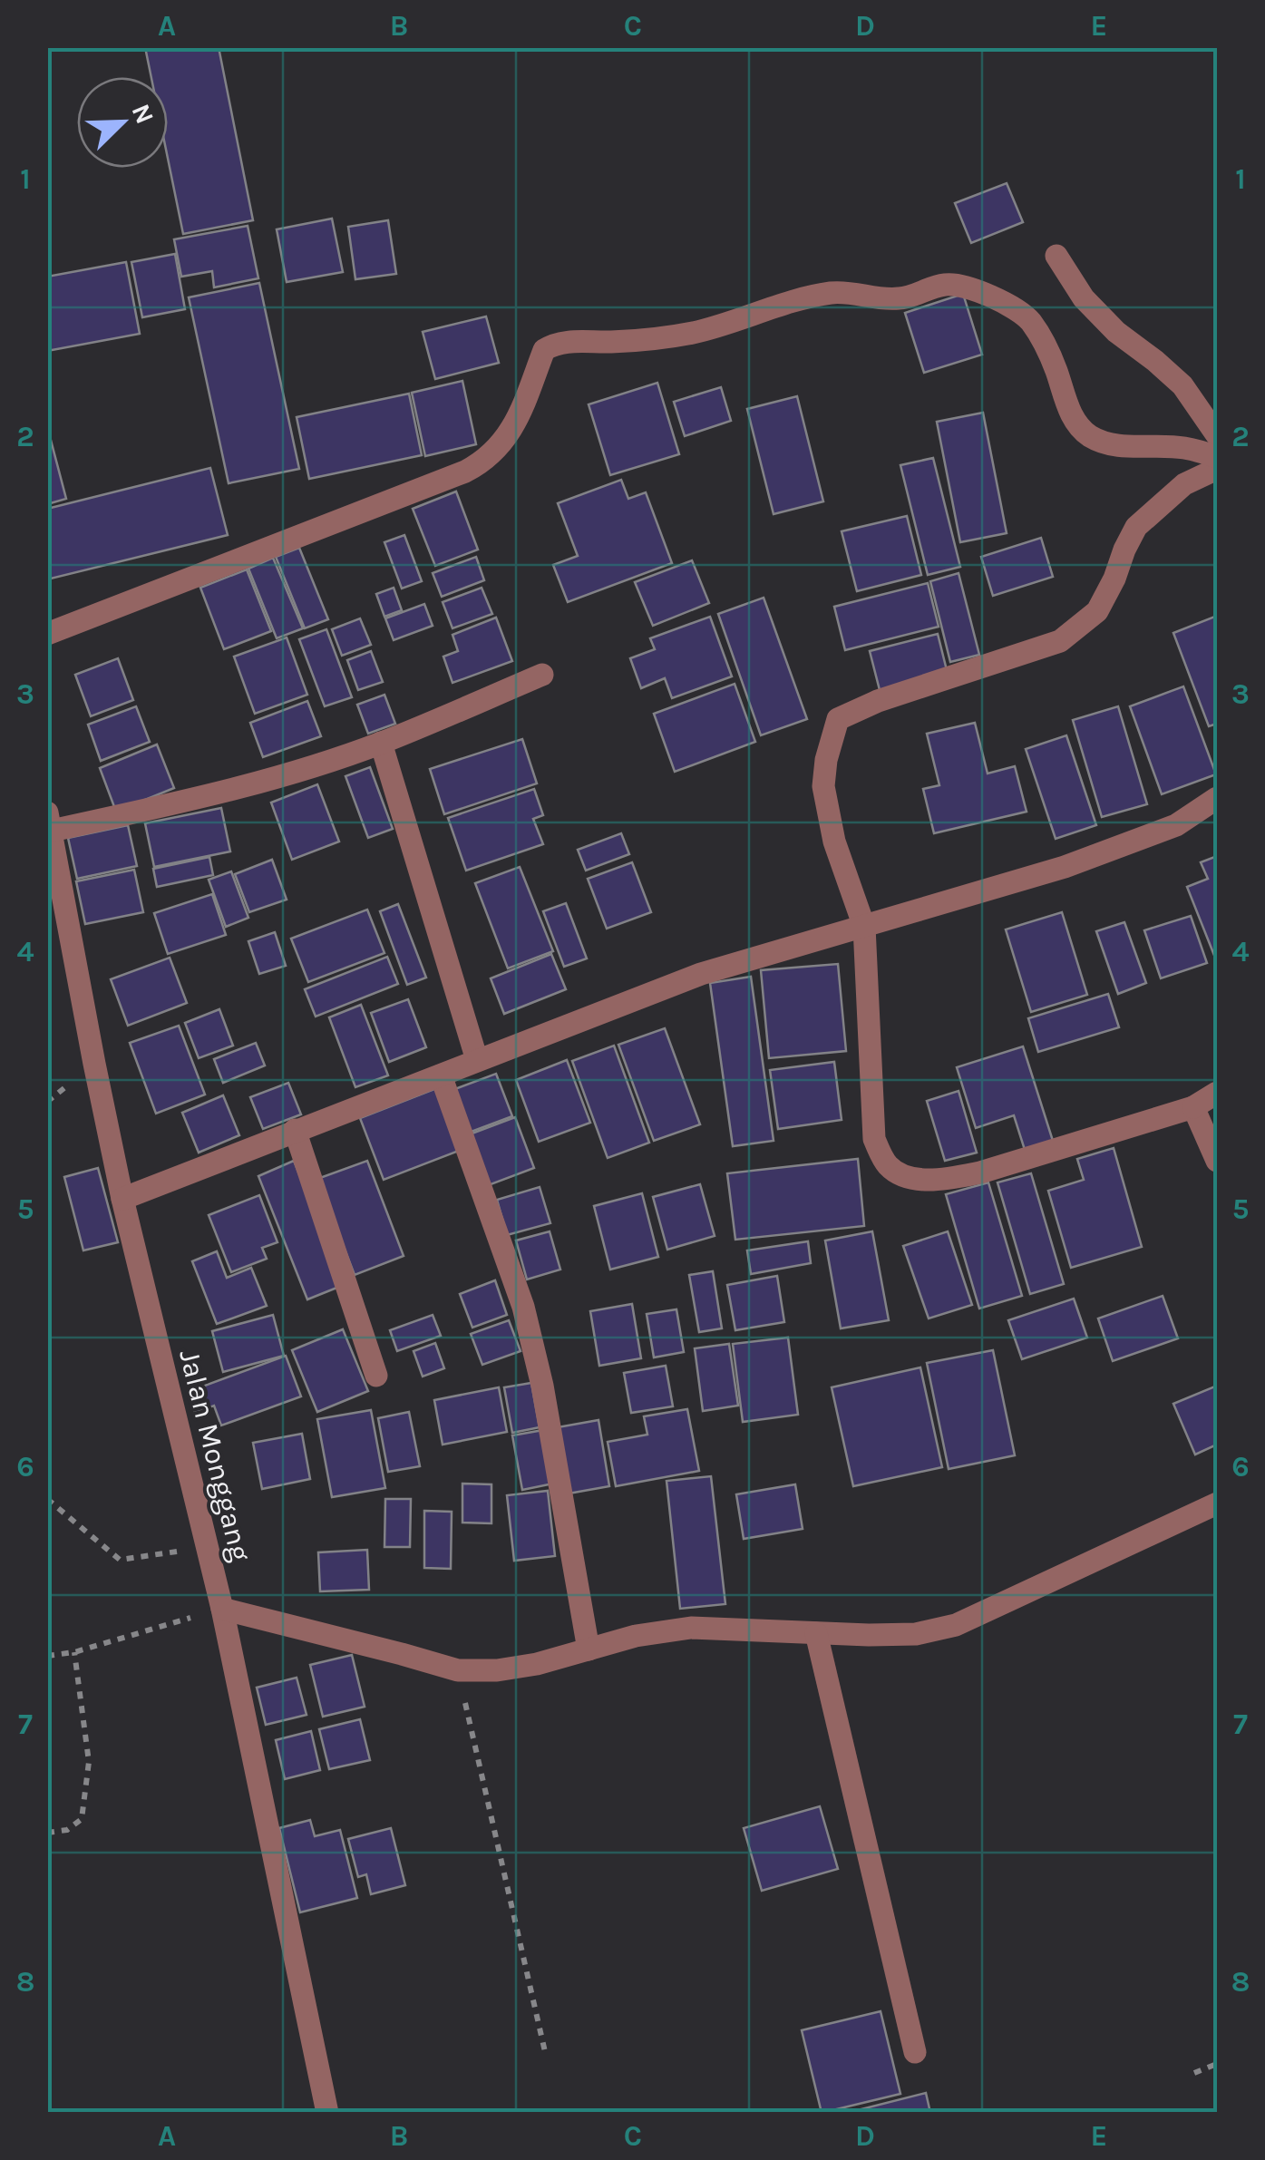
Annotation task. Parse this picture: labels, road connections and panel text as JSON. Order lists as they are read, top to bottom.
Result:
{
  "streets": {
    "street": ["Jalan Monggang"]
  },
  "north": "top right",
  "grid": {
    "columns": [
      "A",
      "B",
      "C",
      "D",
      "E"
    ],
    "rows": [
      "1",
      "2",
      "3",
      "4",
      "5",
      "6",
      "7",
      "8"
    ]
  }
}
